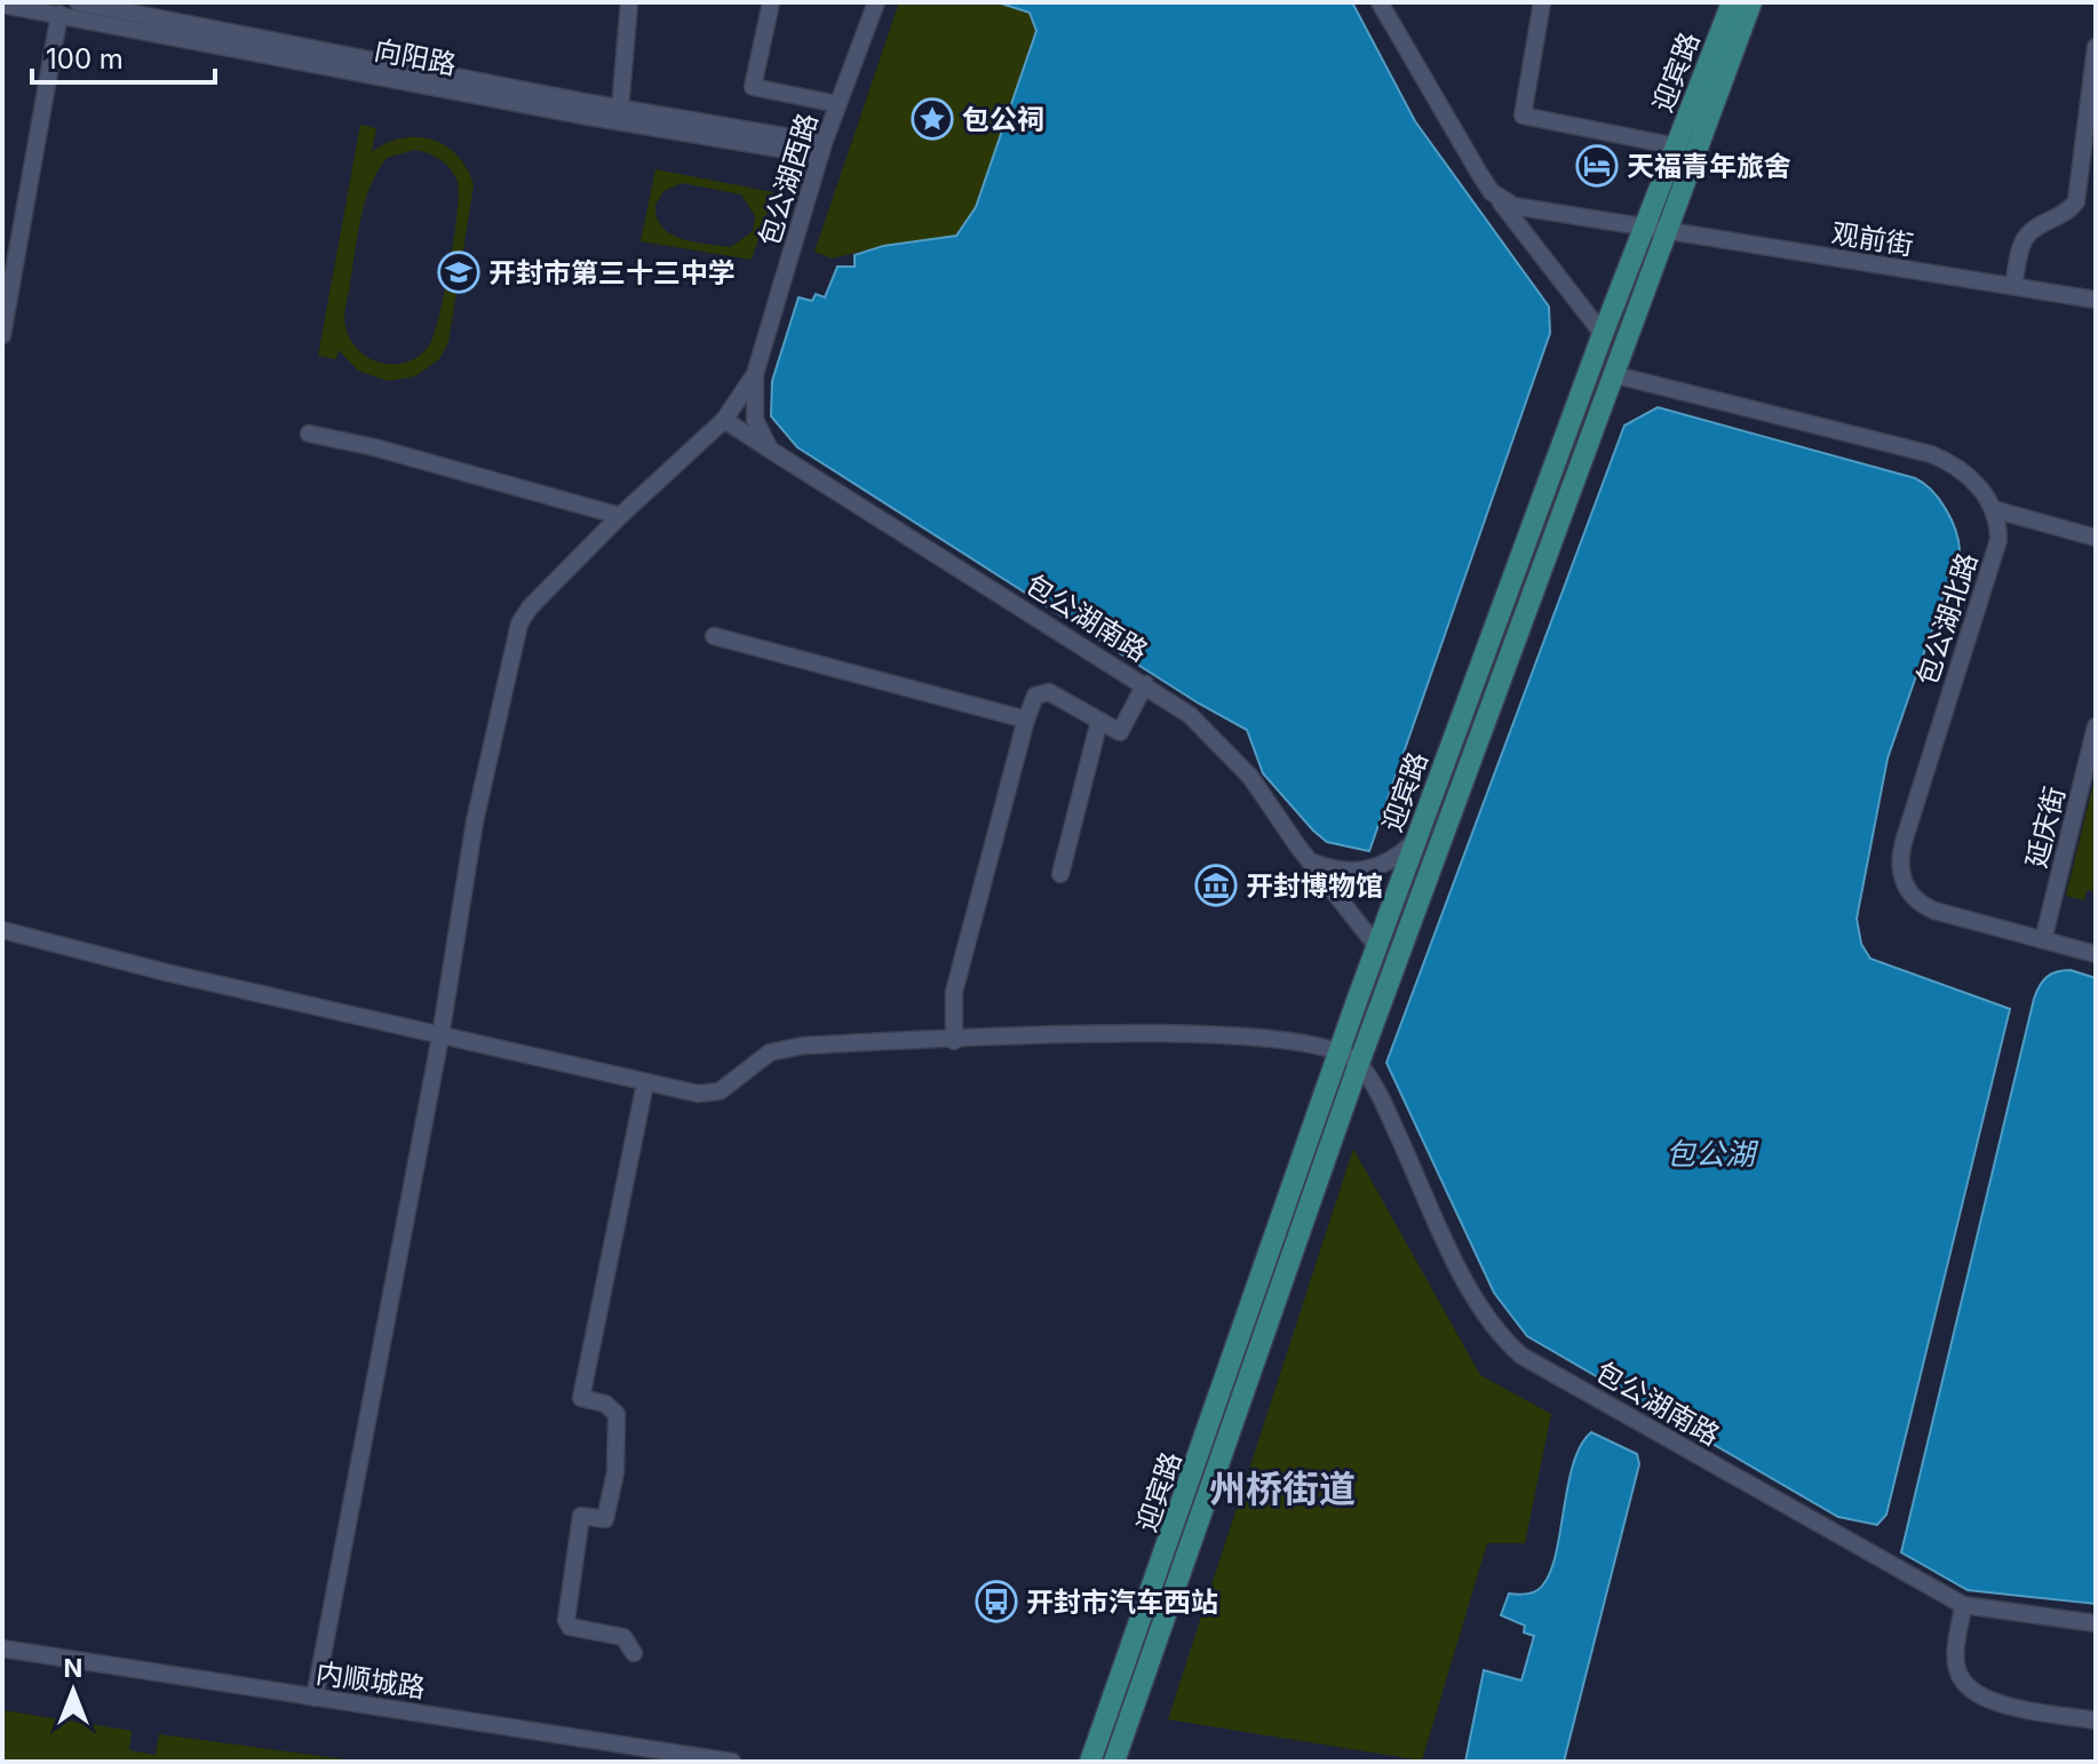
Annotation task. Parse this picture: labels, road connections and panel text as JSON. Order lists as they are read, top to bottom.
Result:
{
  "streets": {
    "main road": ["迎宾路"],
    "street": [
      "向阳路",
      "包公湖西路",
      "观前街",
      "包公湖南路",
      "包公湖北路",
      "延庆街",
      "内顺城路"
    ]
  },
  "crossings": [
    ["向阳路", "包公湖西路"],
    ["迎宾路", "观前街"],
    ["迎宾路", "包公湖南路"],
    ["包公湖西路", "包公湖南路"],
    ["包公湖西路", "内顺城路"],
    ["包公湖北路", "延庆街"]
  ],
  "districts": ["州桥街道"],
  "water": ["包公湖"],
  "places": {
    "place": ["包公祠"],
    "hotel": ["天福青年旅舍"],
    "school or university": ["开封市第三十三中学"],
    "museum": ["开封博物馆"],
    "bus stop": ["开封市汽车西站"]
  },
  "scale_bar": "100 m",
  "north": "top"
}
